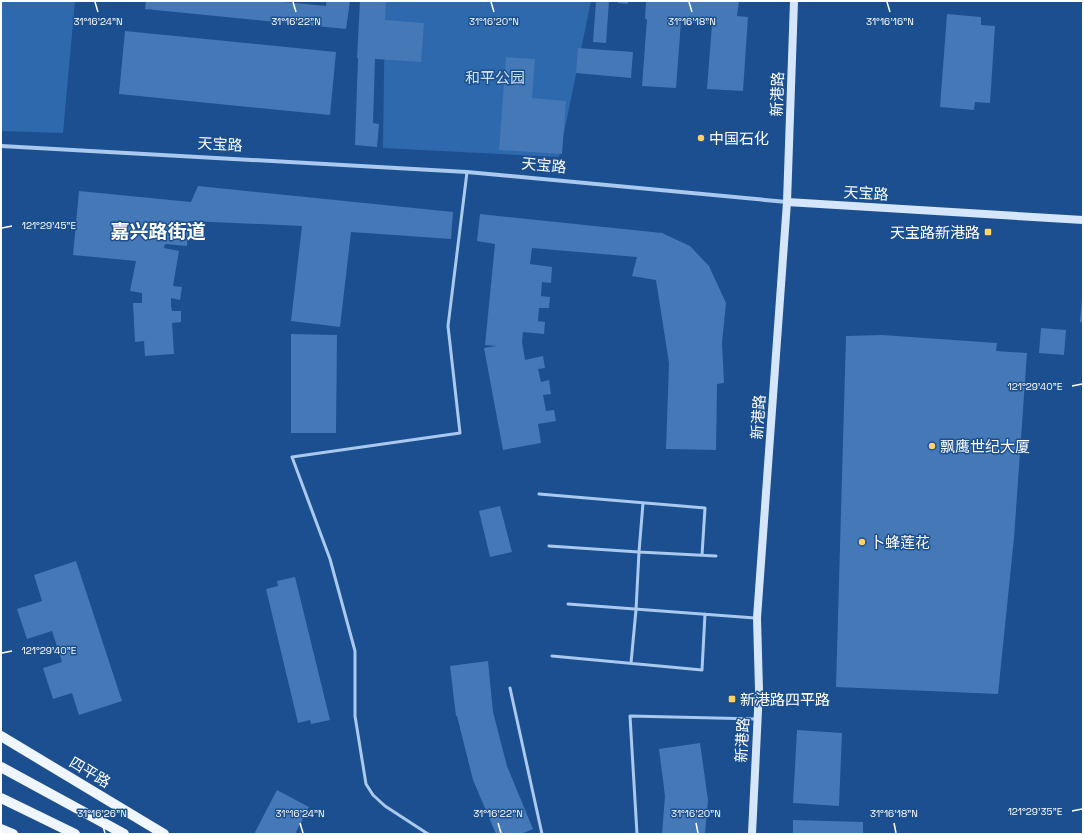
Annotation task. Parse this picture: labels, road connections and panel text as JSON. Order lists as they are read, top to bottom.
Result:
{
  "streets": {
    "main road": ["四平路"],
    "street": ["新港路", "天宝路"]
  },
  "crossings": [
    ["新港路", "天宝路"]
  ],
  "districts": ["嘉兴路街道"],
  "parks": ["和平公园"],
  "places": {
    "other": ["中国石化", "飘鹰世纪大厦", "卜蜂莲花"],
    "transit": ["天宝路新港路", "新港路四平路"]
  },
  "coordinates": [
    "31°16'24\"N",
    "31°16'22\"N",
    "31°16'20\"N",
    "31°16'18\"N",
    "31°16'16\"N",
    "121°29'45\"E",
    "121°29'40\"E",
    "121°29'35\"E",
    "31°16'26\"N"
  ]
}
